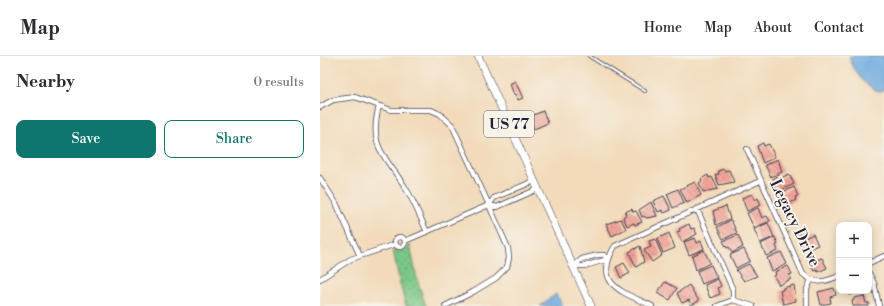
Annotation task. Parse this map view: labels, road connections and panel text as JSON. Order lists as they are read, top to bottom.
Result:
{
  "streets": {
    "main road": ["US 77"],
    "street": ["Legacy Drive"]
  },
  "page": {
    "header": "Map",
    "nav": [
      "Home",
      "Map",
      "About",
      "Contact"
    ],
    "heading": ["Nearby", "0 results"],
    "buttons": ["Save", "Share"],
    "map_buttons": ["+", "−"]
  }
}
